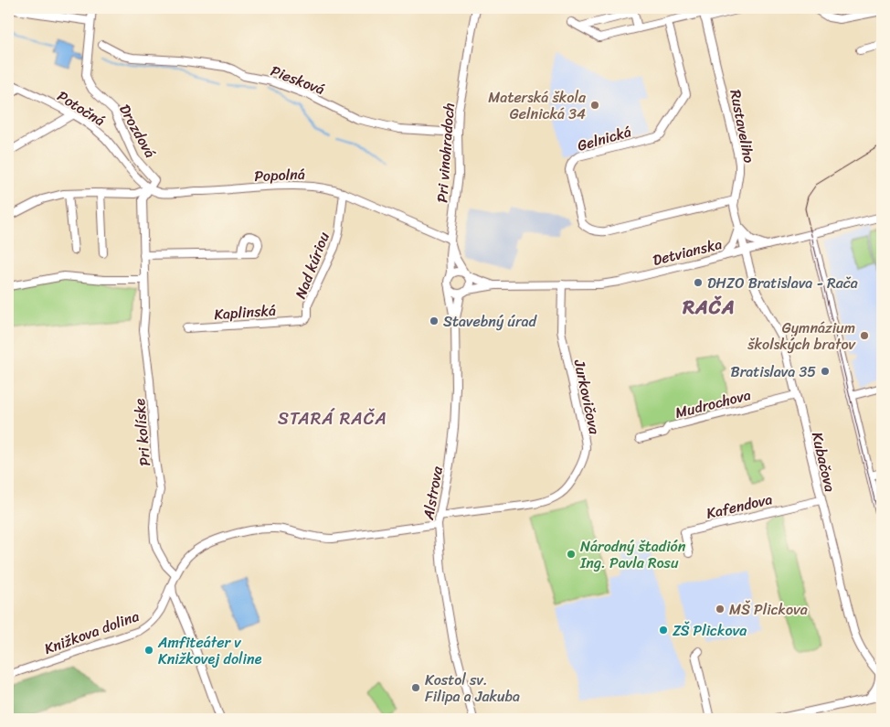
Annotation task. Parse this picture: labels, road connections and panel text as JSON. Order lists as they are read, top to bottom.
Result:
{
  "streets": {
    "street": [
      "Piesková",
      "Potočná",
      "Rustaveliho",
      "Drozdová",
      "Gelnická",
      "Pri vinohradoch",
      "Popolná",
      "Detvianska",
      "Nad kúriou",
      "Kaplinská",
      "Jurkovičova",
      "Mudrochova",
      "Pri kolíske",
      "Kubačova",
      "Alstrova",
      "Kafendova",
      "Knižkova dolina"
    ]
  },
  "crossings": [
    ["Piesková", "Pri vinohradoch"],
    ["Potočná", "Drozdová"],
    ["Potočná", "Popolná"],
    ["Potočná", "Pri kolíske"],
    ["Rustaveliho", "Gelnická"],
    ["Rustaveliho", "Detvianska"],
    ["Rustaveliho", "Kubačova"],
    ["Drozdová", "Popolná"],
    ["Drozdová", "Pri kolíske"],
    ["Pri vinohradoch", "Popolná"],
    ["Pri vinohradoch", "Detvianska"],
    ["Pri vinohradoch", "Alstrova"],
    ["Popolná", "Nad kúriou"],
    ["Popolná", "Pri kolíske"],
    ["Detvianska", "Jurkovičova"],
    ["Detvianska", "Kubačova"],
    ["Detvianska", "Alstrova"],
    ["Nad kúriou", "Kaplinská"],
    ["Jurkovičova", "Alstrova"],
    ["Mudrochova", "Kubačova"],
    ["Pri kolíske", "Knižkova dolina"],
    ["Kubačova", "Kafendova"],
    ["Alstrova", "Knižkova dolina"]
  ],
  "districts": ["RAČA", "STARÁ RAČA"],
  "places": [
    "Materská škola Gelnická 34",
    "DHZO Bratislava - Rača",
    "Stavebný úrad",
    "Gymnázium školských bratov",
    "Bratislava 35",
    "Národný štadión Ing. Pavla Rosu",
    "MŠ Plickova",
    "ZŠ Plickova",
    "Amfiteáter v Knižkovej doline",
    "Kostol sv. Filipa a Jakuba"
  ]
}
